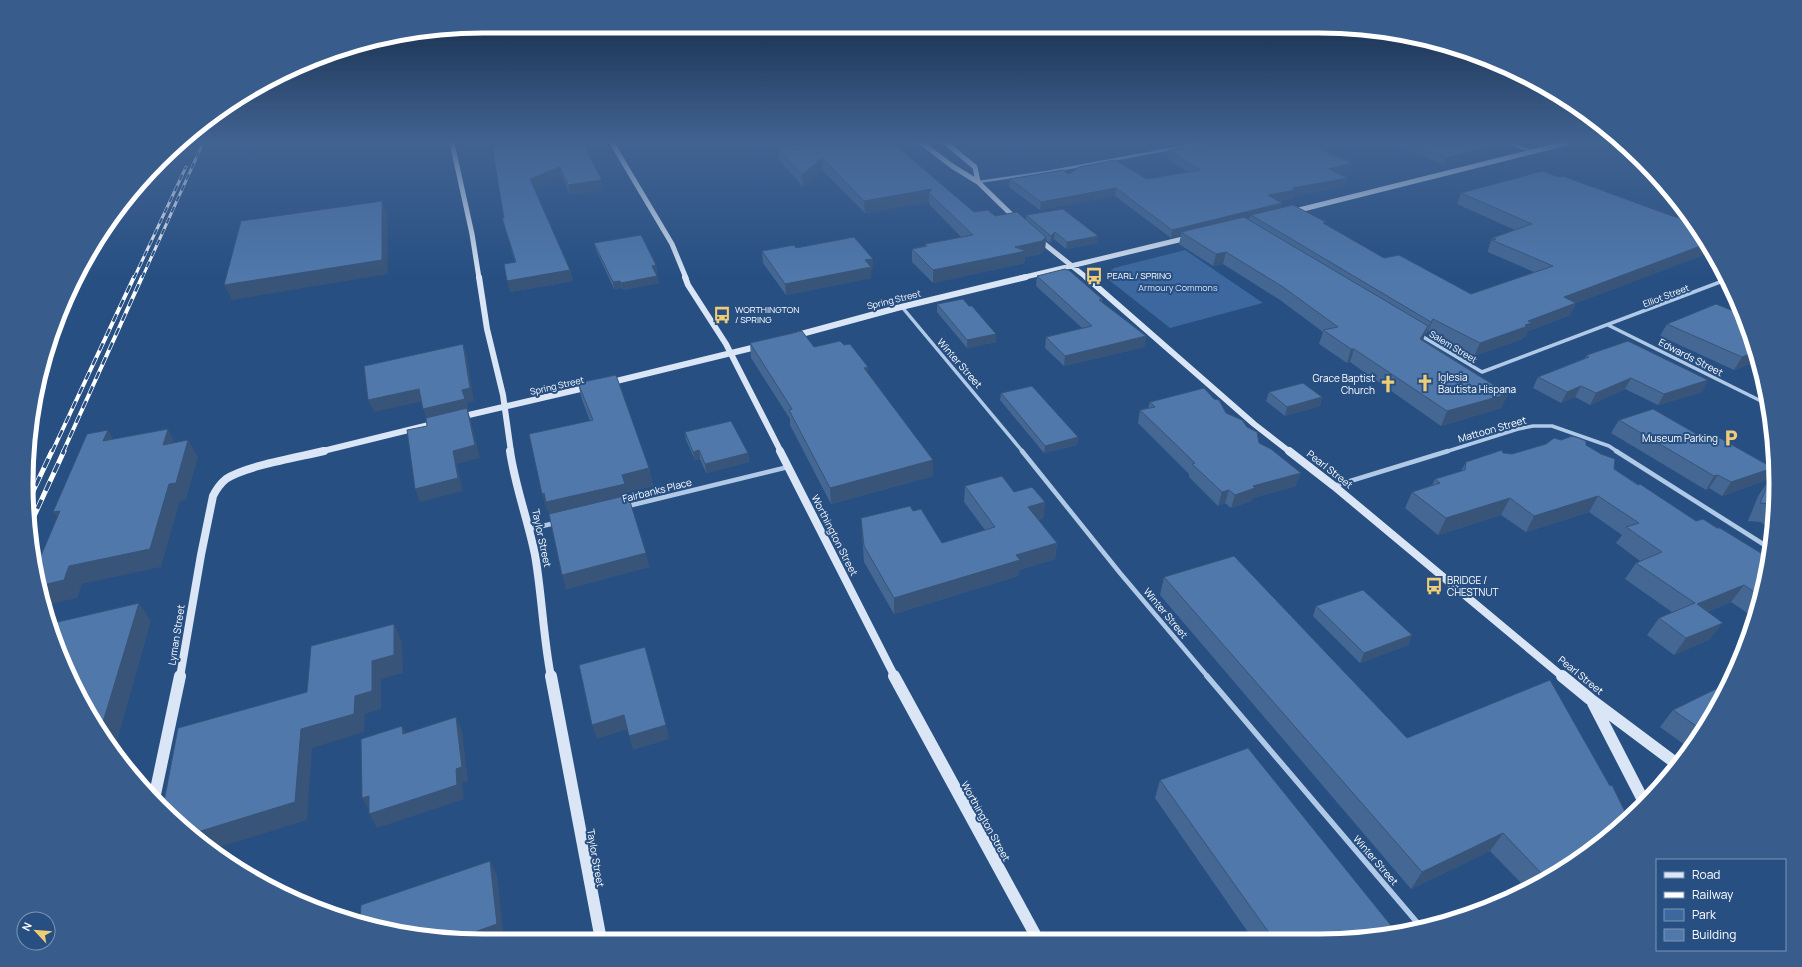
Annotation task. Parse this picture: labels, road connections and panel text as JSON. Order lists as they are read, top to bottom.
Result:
{
  "streets": {
    "main road": [
      "Spring Street",
      "Pearl Street",
      "Worthington Street",
      "Taylor Street",
      "Lyman Street"
    ],
    "street": [
      "Elliot Street",
      "Salem Street",
      "Edwards Street",
      "Winter Street",
      "Mattoon Street",
      "Fairbanks Place"
    ]
  },
  "crossings": [
    ["Elliot Street", "Salem Street"],
    ["Elliot Street", "Edwards Street"],
    ["Spring Street", "Winter Street"],
    ["Spring Street", "Pearl Street"],
    ["Spring Street", "Worthington Street"],
    ["Spring Street", "Taylor Street"],
    ["Spring Street", "Lyman Street"],
    ["Salem Street", "Edwards Street"],
    ["Mattoon Street", "Pearl Street"],
    ["Fairbanks Place", "Worthington Street"]
  ],
  "parks": ["Armoury Commons"],
  "places": {
    "bus stop": ["PEARL / SPRING", "WORTHINGTON / SPRING", "BRIDGE / CHESTNUT"],
    "church": ["Iglesia Bautista Hispana", "Grace Baptist Church"],
    "parking": ["Museum Parking"]
  },
  "legend": [
    "Road",
    "Railway",
    "Park",
    "Building"
  ],
  "north": "top left"
}
